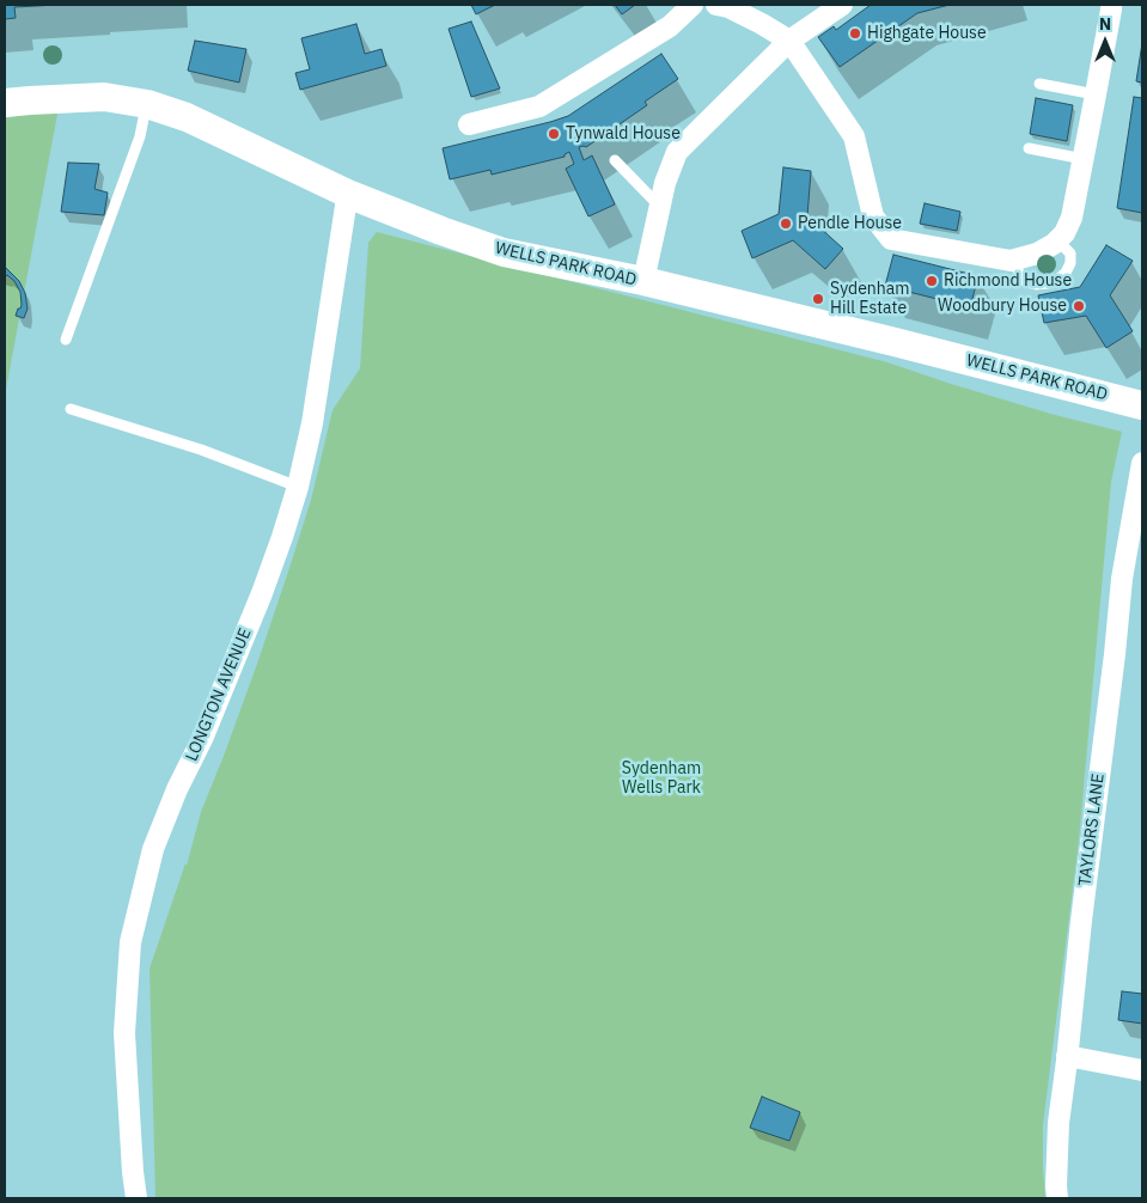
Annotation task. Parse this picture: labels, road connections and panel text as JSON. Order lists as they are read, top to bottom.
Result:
{
  "streets": {
    "street": ["WELLS PARK ROAD", "LONGTON AVENUE", "TAYLORS LANE"]
  },
  "crossings": [
    ["WELLS PARK ROAD", "LONGTON AVENUE"]
  ],
  "parks": ["Sydenham Wells Park"],
  "places": [
    "Highgate House",
    "Tynwald House",
    "Pendle House",
    "Richmond House",
    "Sydenham Hill Estate",
    "Woodbury House"
  ],
  "north": "top"
}
